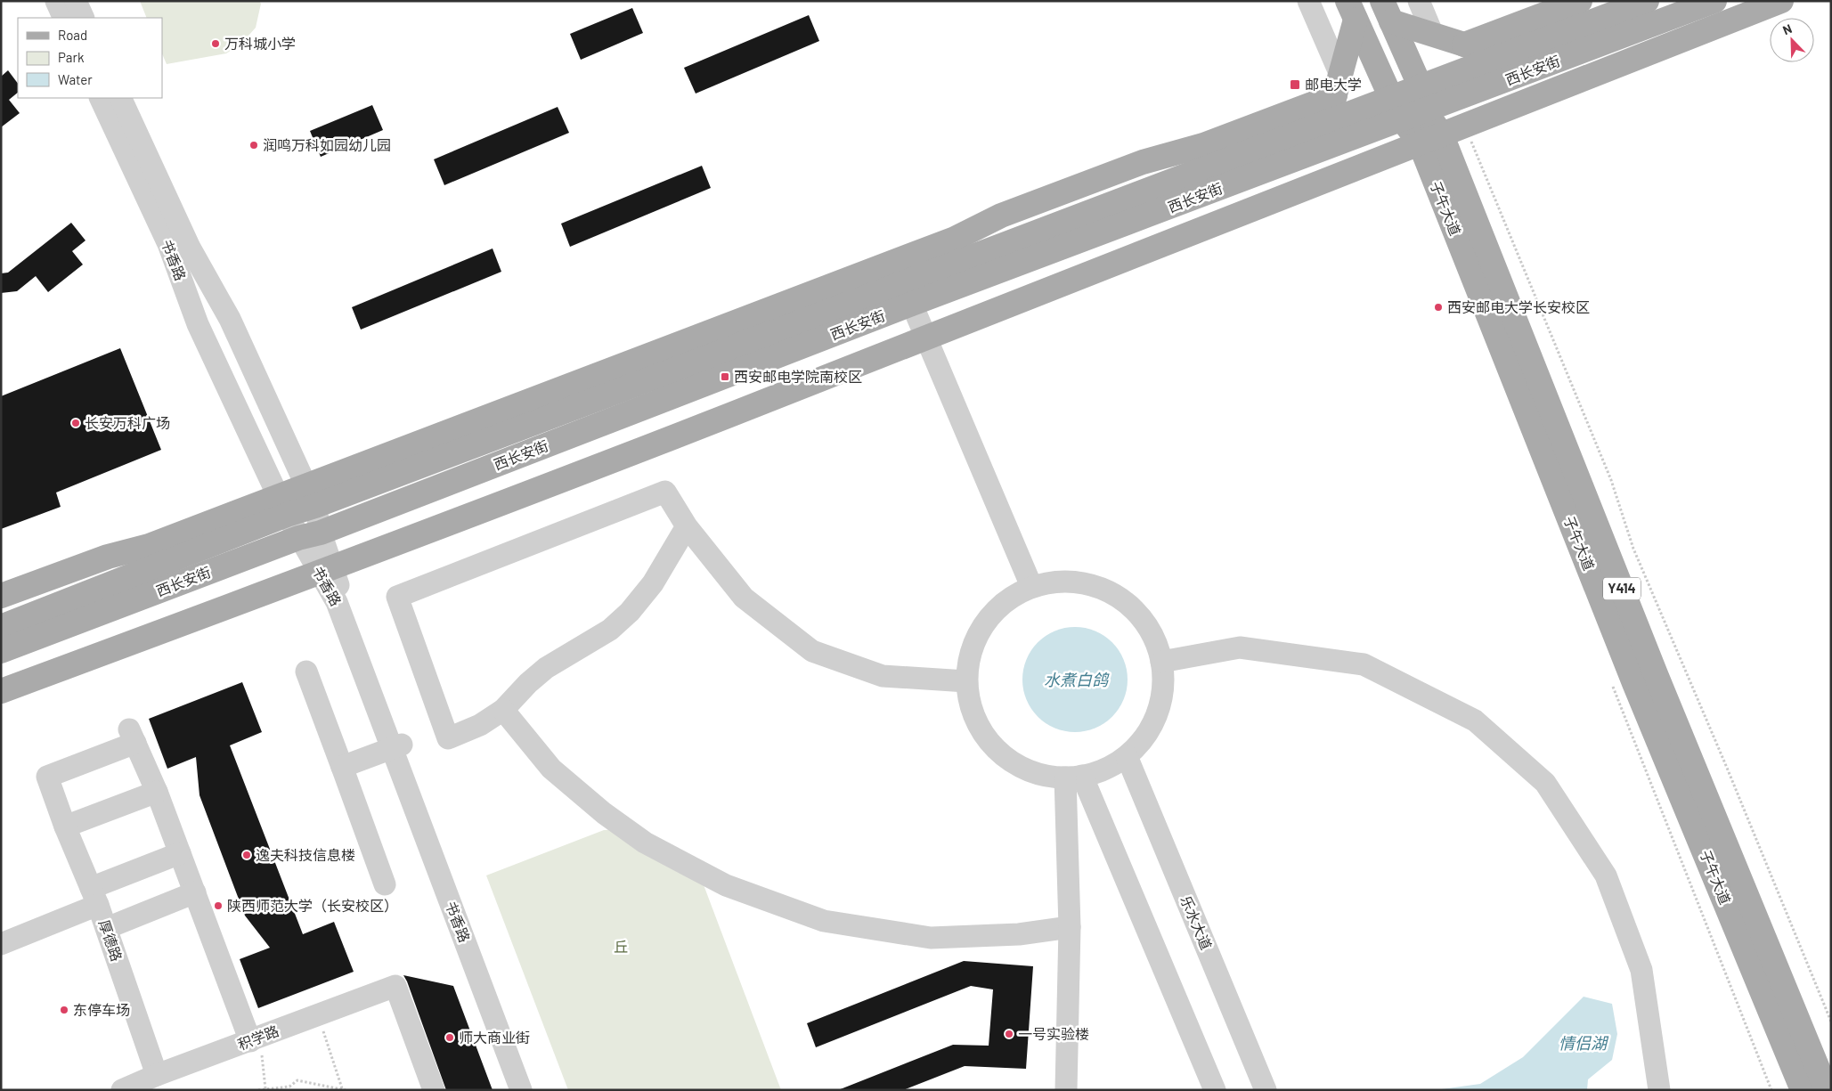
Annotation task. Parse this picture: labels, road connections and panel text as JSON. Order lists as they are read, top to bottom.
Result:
{
  "streets": {
    "main road": ["西长安街", "子午大道", "Y414"],
    "street": [
      "书香路",
      "乐水大道",
      "厚德路",
      "积学路"
    ]
  },
  "crossings": [
    ["西长安街", "子午大道"],
    ["西长安街", "书香路"],
    ["厚德路", "积学路"]
  ],
  "water": ["水煮白鸽", "情侣湖"],
  "parks": ["丘"],
  "places": {
    "other": [
      "万科城小学",
      "润鸣万科如园幼儿园",
      "西安邮电大学长安校区",
      "长安万科广场",
      "逸夫科技信息楼",
      "陕西师范大学（长安校区）",
      "东停车场",
      "一号实验楼",
      "师大商业街"
    ],
    "transit": ["邮电大学", "西安邮电学院南校区"]
  },
  "legend": ["Road", "Park", "Water"],
  "north": "top left"
}
